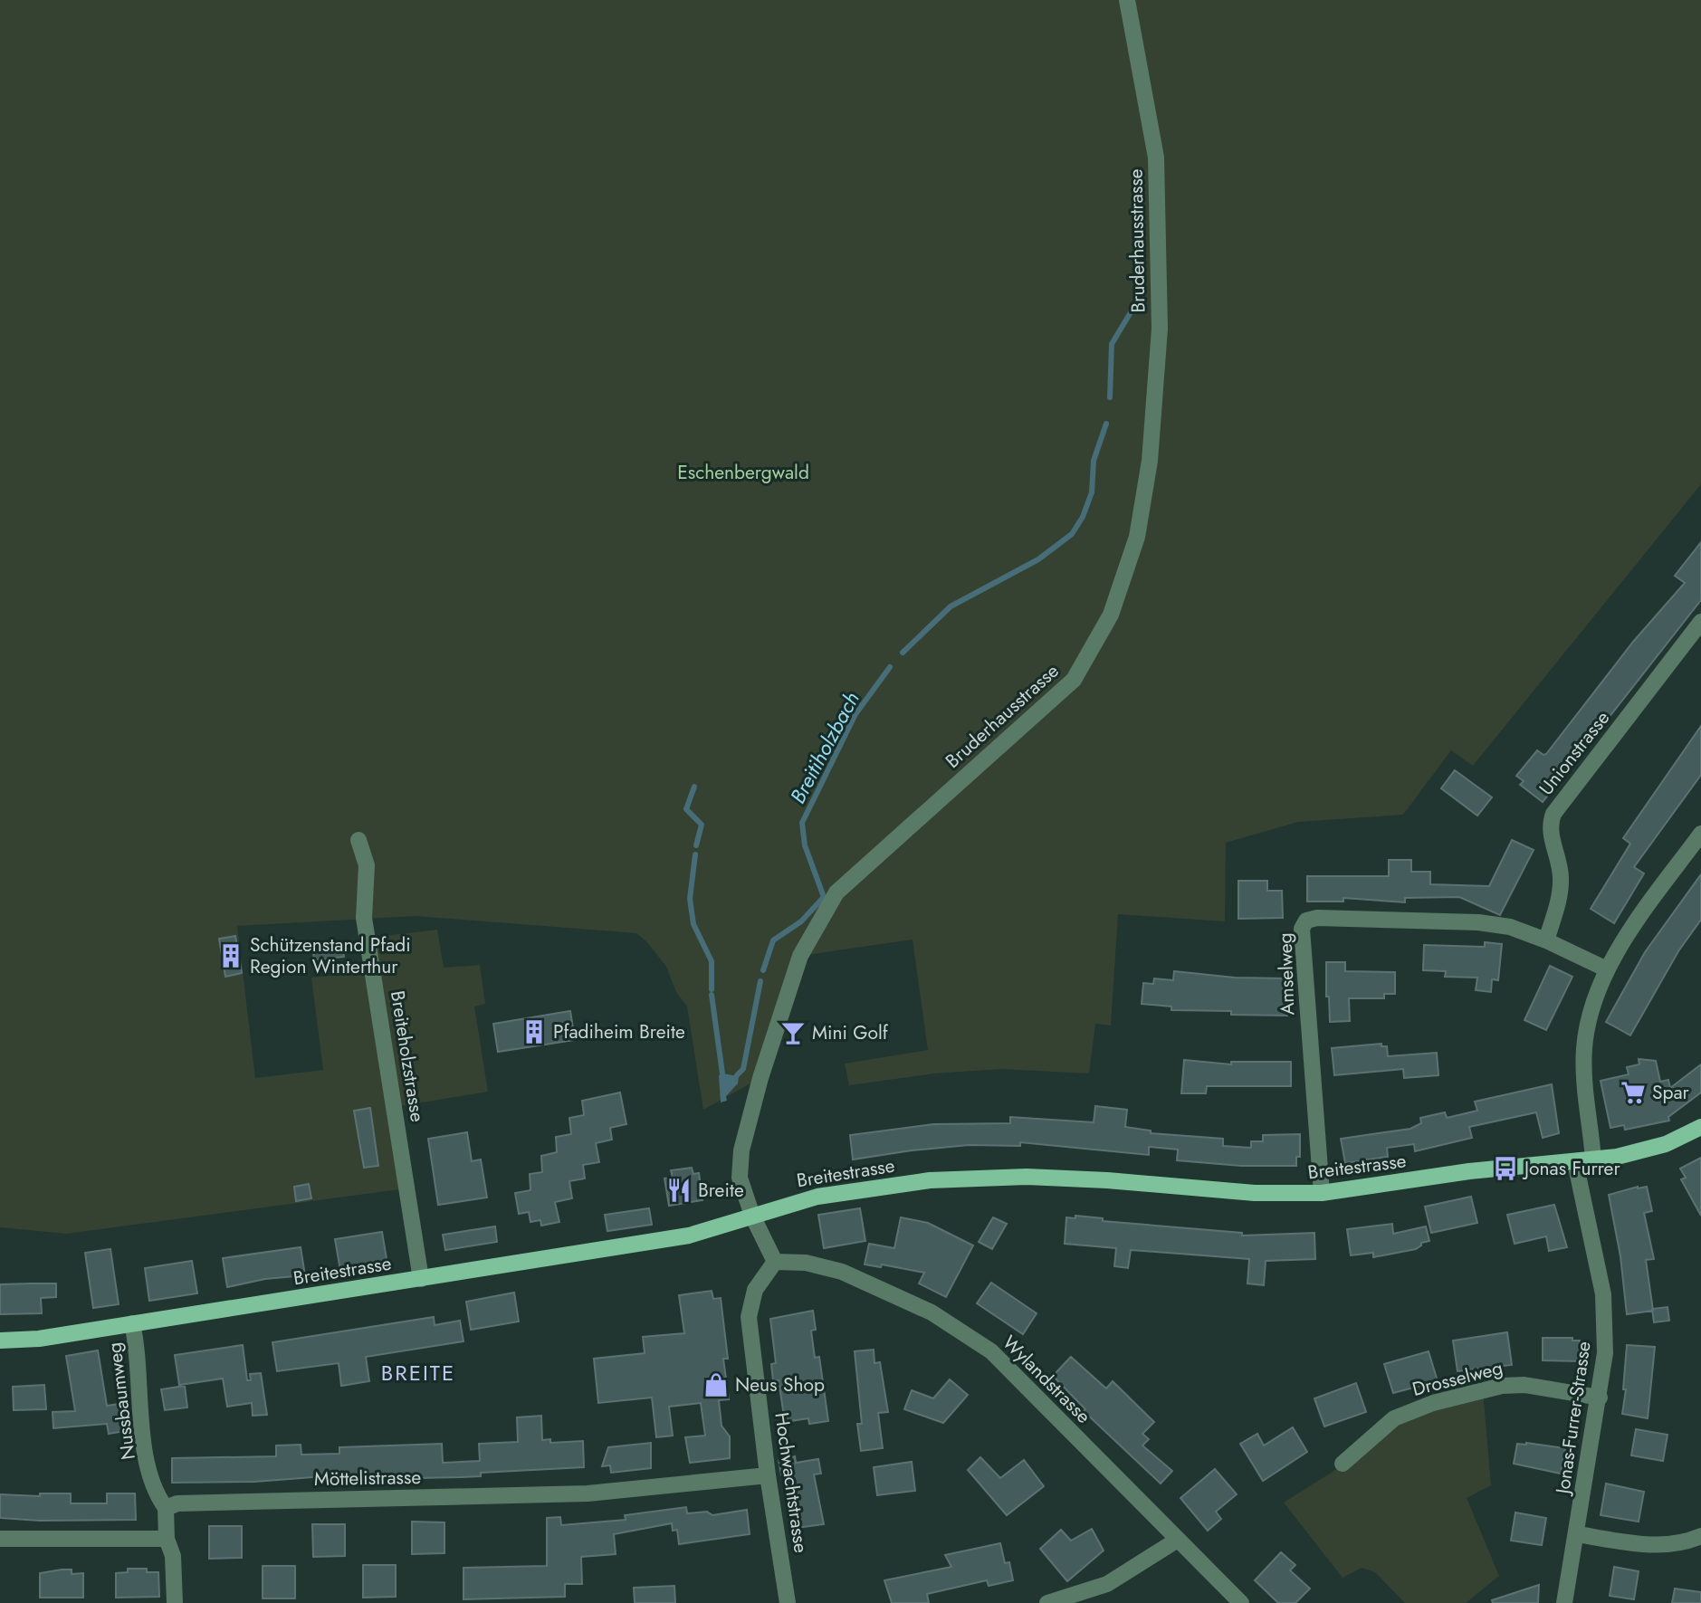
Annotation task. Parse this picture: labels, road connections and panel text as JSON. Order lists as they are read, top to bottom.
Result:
{
  "streets": {
    "main road": ["Breitestrasse"],
    "street": [
      "Bruderhausstrasse",
      "Unionstrasse",
      "Amselweg",
      "Breiteholzstrasse",
      "Drosselweg",
      "Wylandstrasse",
      "Nussbaumweg",
      "Jonas-Furrer-Strasse",
      "Möttelistrasse",
      "Hochwachtstrasse"
    ]
  },
  "crossings": [
    ["Bruderhausstrasse", "Breitestrasse"],
    ["Bruderhausstrasse", "Wylandstrasse"],
    ["Bruderhausstrasse", "Hochwachtstrasse"],
    ["Unionstrasse", "Amselweg"],
    ["Amselweg", "Breitestrasse"],
    ["Breiteholzstrasse", "Breitestrasse"],
    ["Breitestrasse", "Nussbaumweg"],
    ["Breitestrasse", "Jonas-Furrer-Strasse"],
    ["Drosselweg", "Jonas-Furrer-Strasse"],
    ["Wylandstrasse", "Hochwachtstrasse"],
    ["Nussbaumweg", "Möttelistrasse"],
    ["Möttelistrasse", "Hochwachtstrasse"]
  ],
  "districts": ["BREITE"],
  "water": ["Breitiholzbach"],
  "parks": ["Eschenbergwald"],
  "places": {
    "building": ["Schützenstand Pfadi Region Winterthur", "Pfadiheim Breite"],
    "bar": ["Mini Golf"],
    "supermarket": ["Spar"],
    "bus stop": ["Jonas Furrer"],
    "restaurant": ["Breite"],
    "shop": ["Neus Shop"]
  }
}
